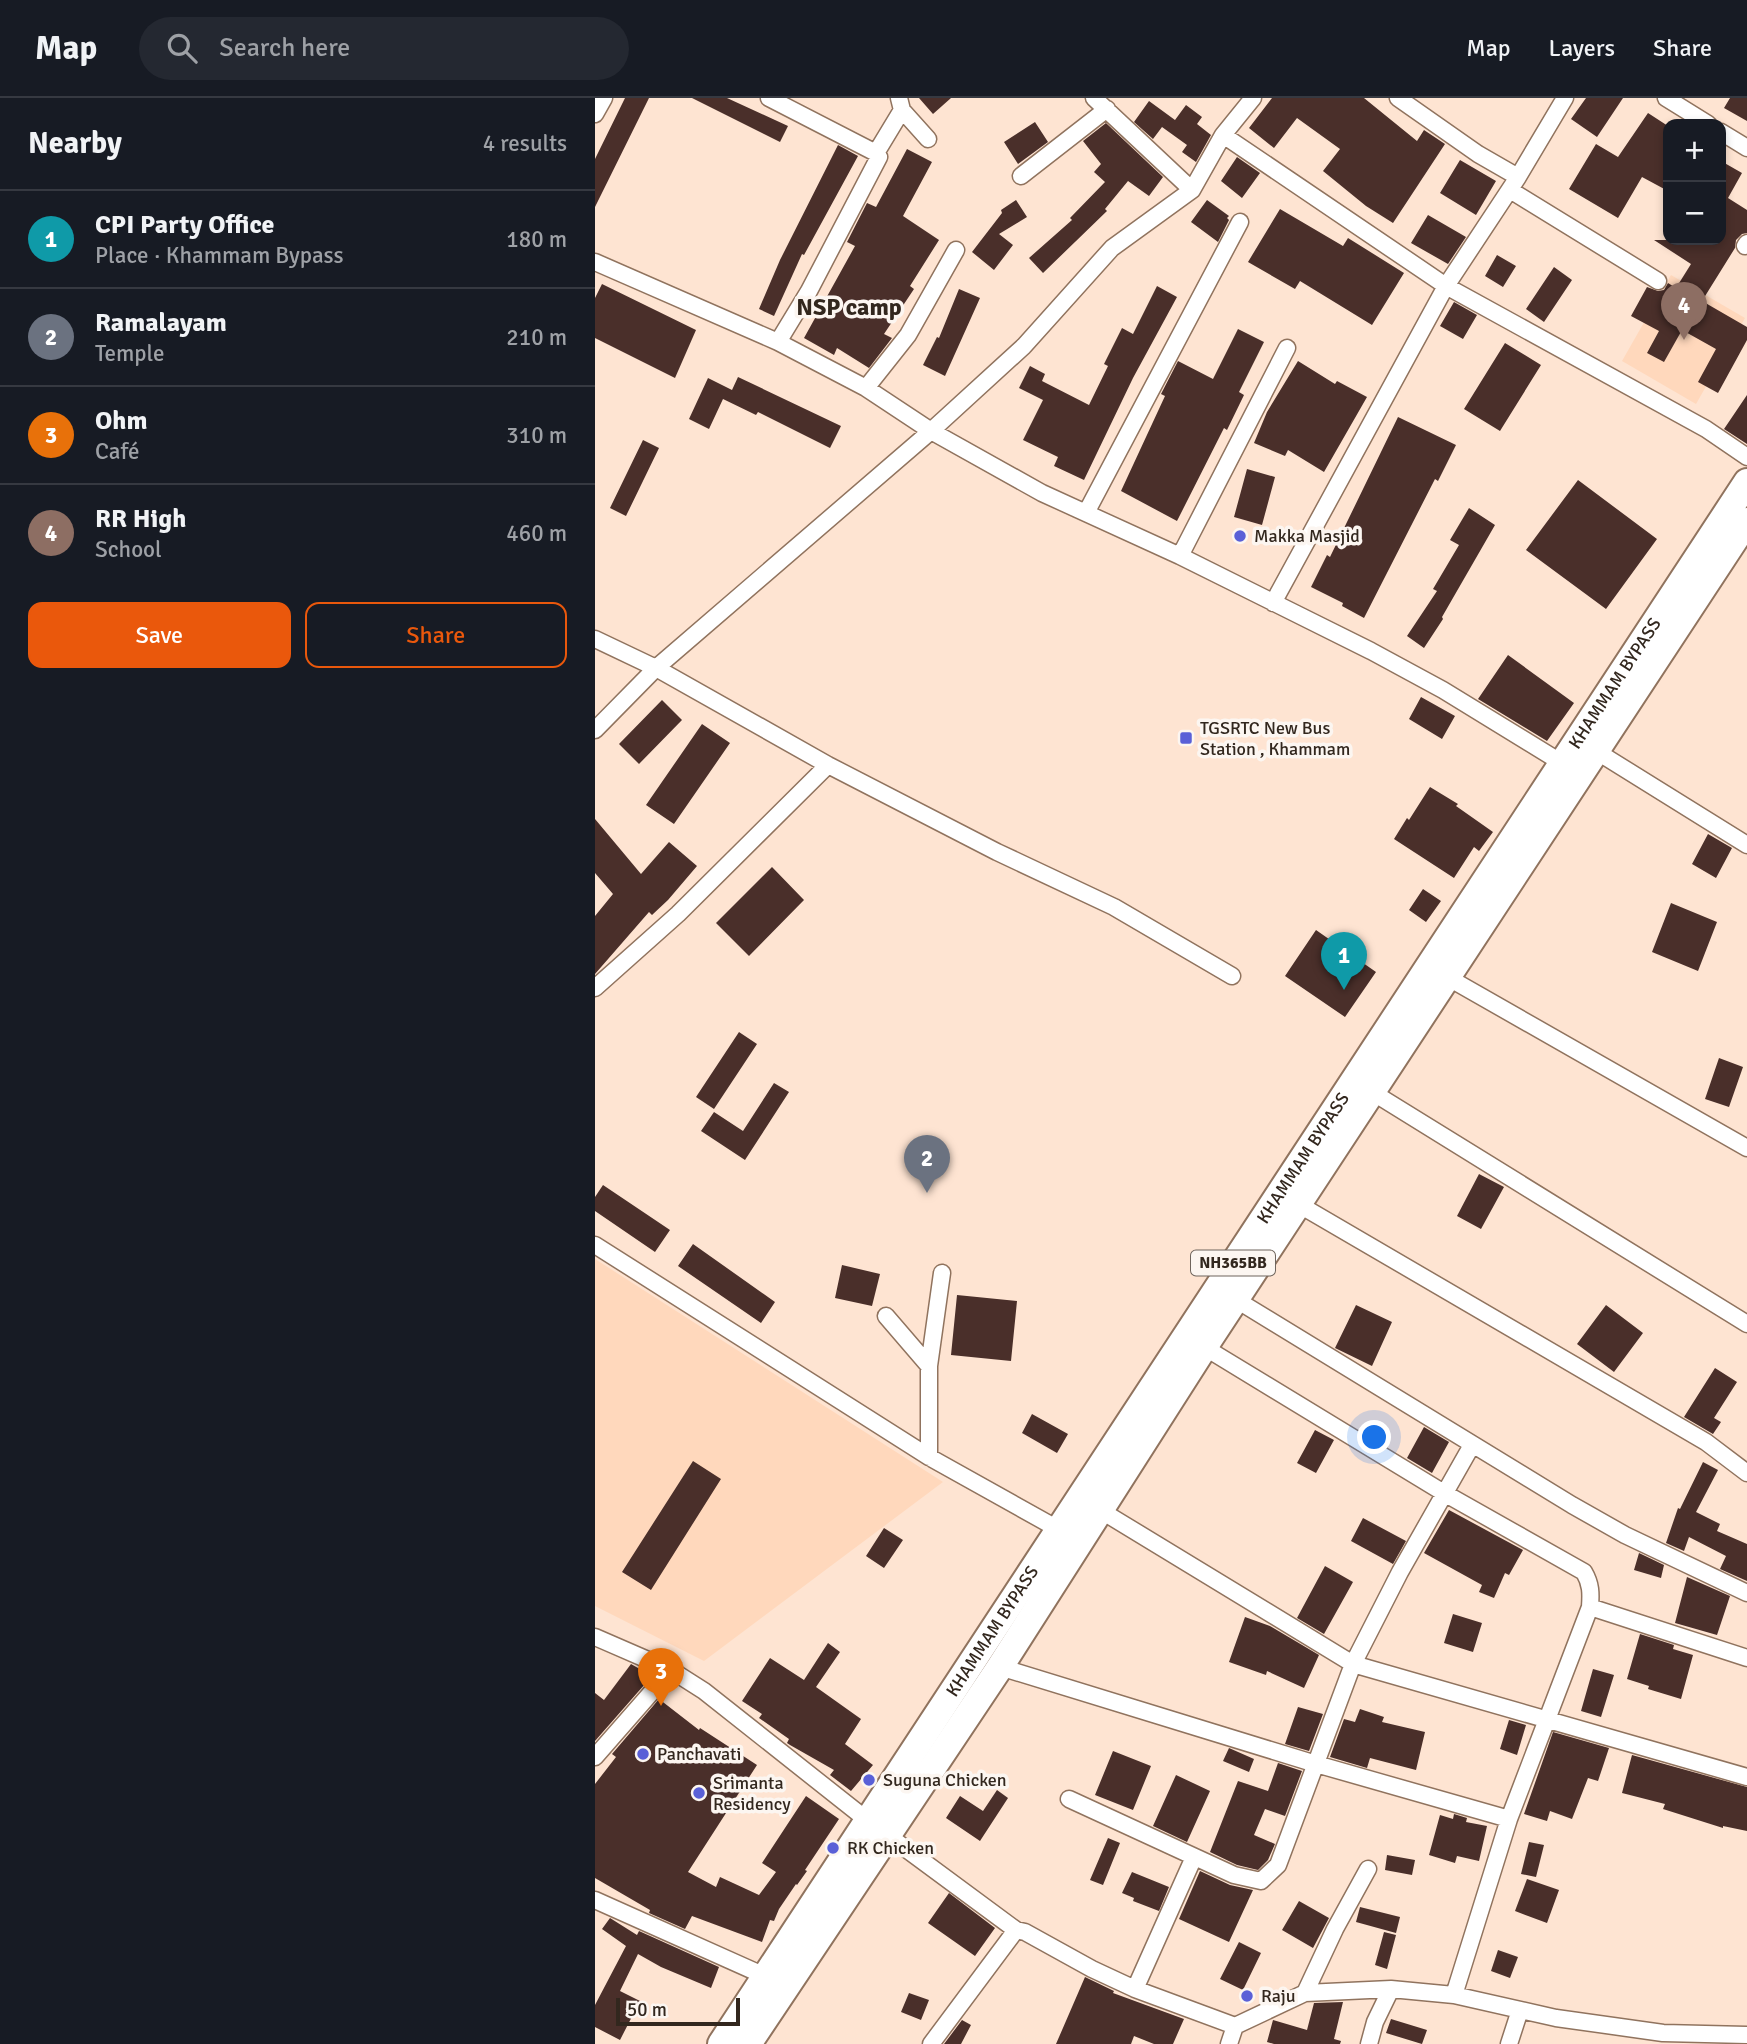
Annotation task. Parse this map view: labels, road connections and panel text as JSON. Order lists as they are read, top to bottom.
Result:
{
  "streets": {
    "highway": ["KHAMMAM BYPASS", "NH365BB"]
  },
  "districts": ["NSP camp"],
  "places": {
    "other": [
      "Makka Masjid",
      "Panchavati",
      "Suguna Chicken",
      "Srimanta Residency",
      "RK Chicken",
      "Raju"
    ],
    "transit": ["TGSRTC New Bus Station , Khammam"]
  },
  "scale_bar": "50 m",
  "page": {
    "header": "Map",
    "search": "Search here",
    "nav": ["Map", "Layers", "Share"],
    "heading": ["Nearby", "4 results"],
    "map_buttons": ["+", "−"],
    "list": [
      {
        "mark": "1",
        "name": "CPI Party Office",
        "note": "Place · Khammam Bypass",
        "value": "180 m"
      },
      {
        "mark": "2",
        "name": "Ramalayam",
        "note": "Temple",
        "value": "210 m"
      },
      {
        "mark": "3",
        "name": "Ohm",
        "note": "Café",
        "value": "310 m"
      },
      {
        "mark": "4",
        "name": "RR High",
        "note": "School",
        "value": "460 m"
      }
    ],
    "pins": [
      "4",
      "1",
      "2",
      "3"
    ],
    "buttons": ["Save", "Share"],
    "scale": "50 m"
  }
}
